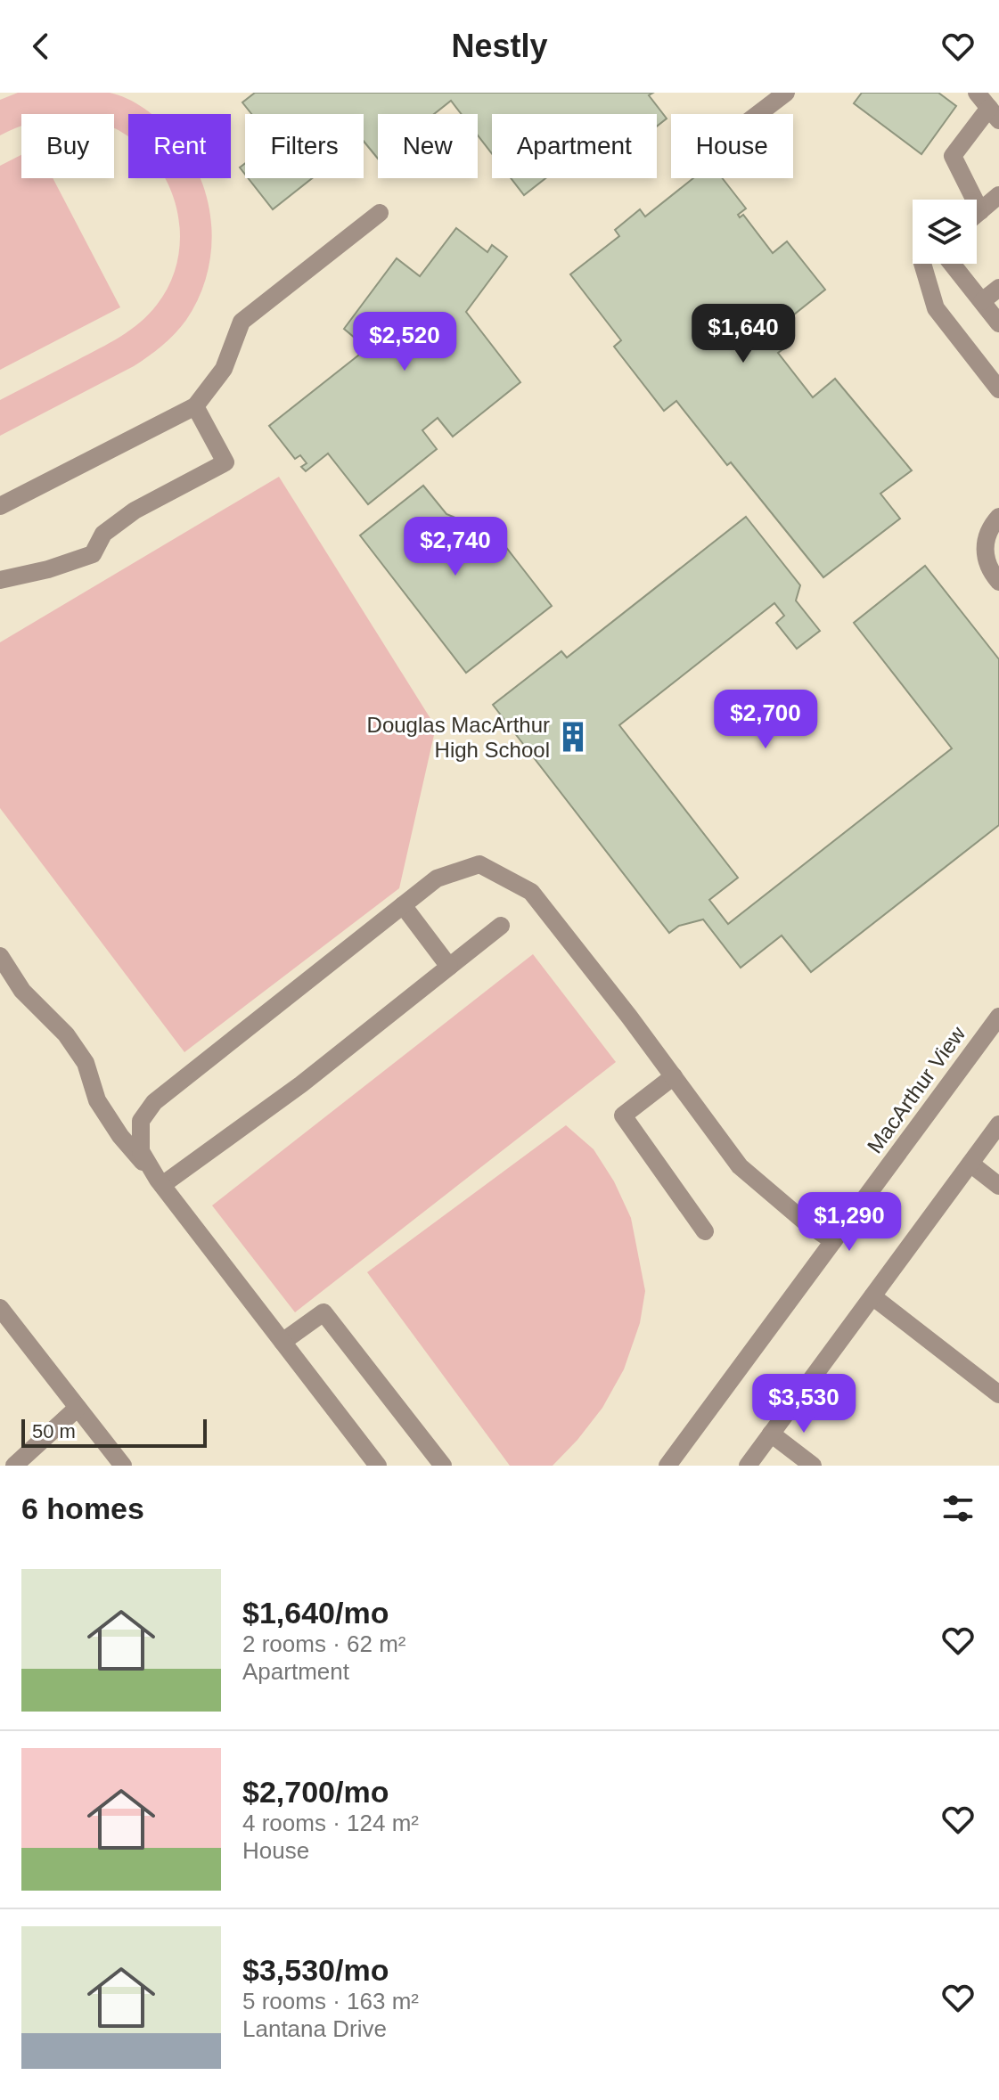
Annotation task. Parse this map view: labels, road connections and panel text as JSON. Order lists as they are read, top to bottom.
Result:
{
  "streets": {
    "street": ["MacArthur View"]
  },
  "places": {
    "building": ["Douglas MacArthur High School"]
  },
  "scale_bar": "50 m",
  "page": {
    "header": "Nestly",
    "chip": [
      "Buy",
      "Rent",
      "Filters",
      "New",
      "Apartment",
      "House"
    ],
    "price": [
      "$1,640",
      "$2,520",
      "$2,740",
      "$2,700",
      "$1,290",
      "$3,530"
    ],
    "scale": "50 m",
    "heading": "6 homes",
    "list": [
      {
        "name": "$1,640/mo",
        "note": "2 rooms · 62 m² · Apartment"
      },
      {
        "name": "$2,700/mo",
        "note": "4 rooms · 124 m² · House"
      },
      {
        "name": "$3,530/mo",
        "note": "5 rooms · 163 m² · Lantana Drive"
      }
    ]
  }
}
